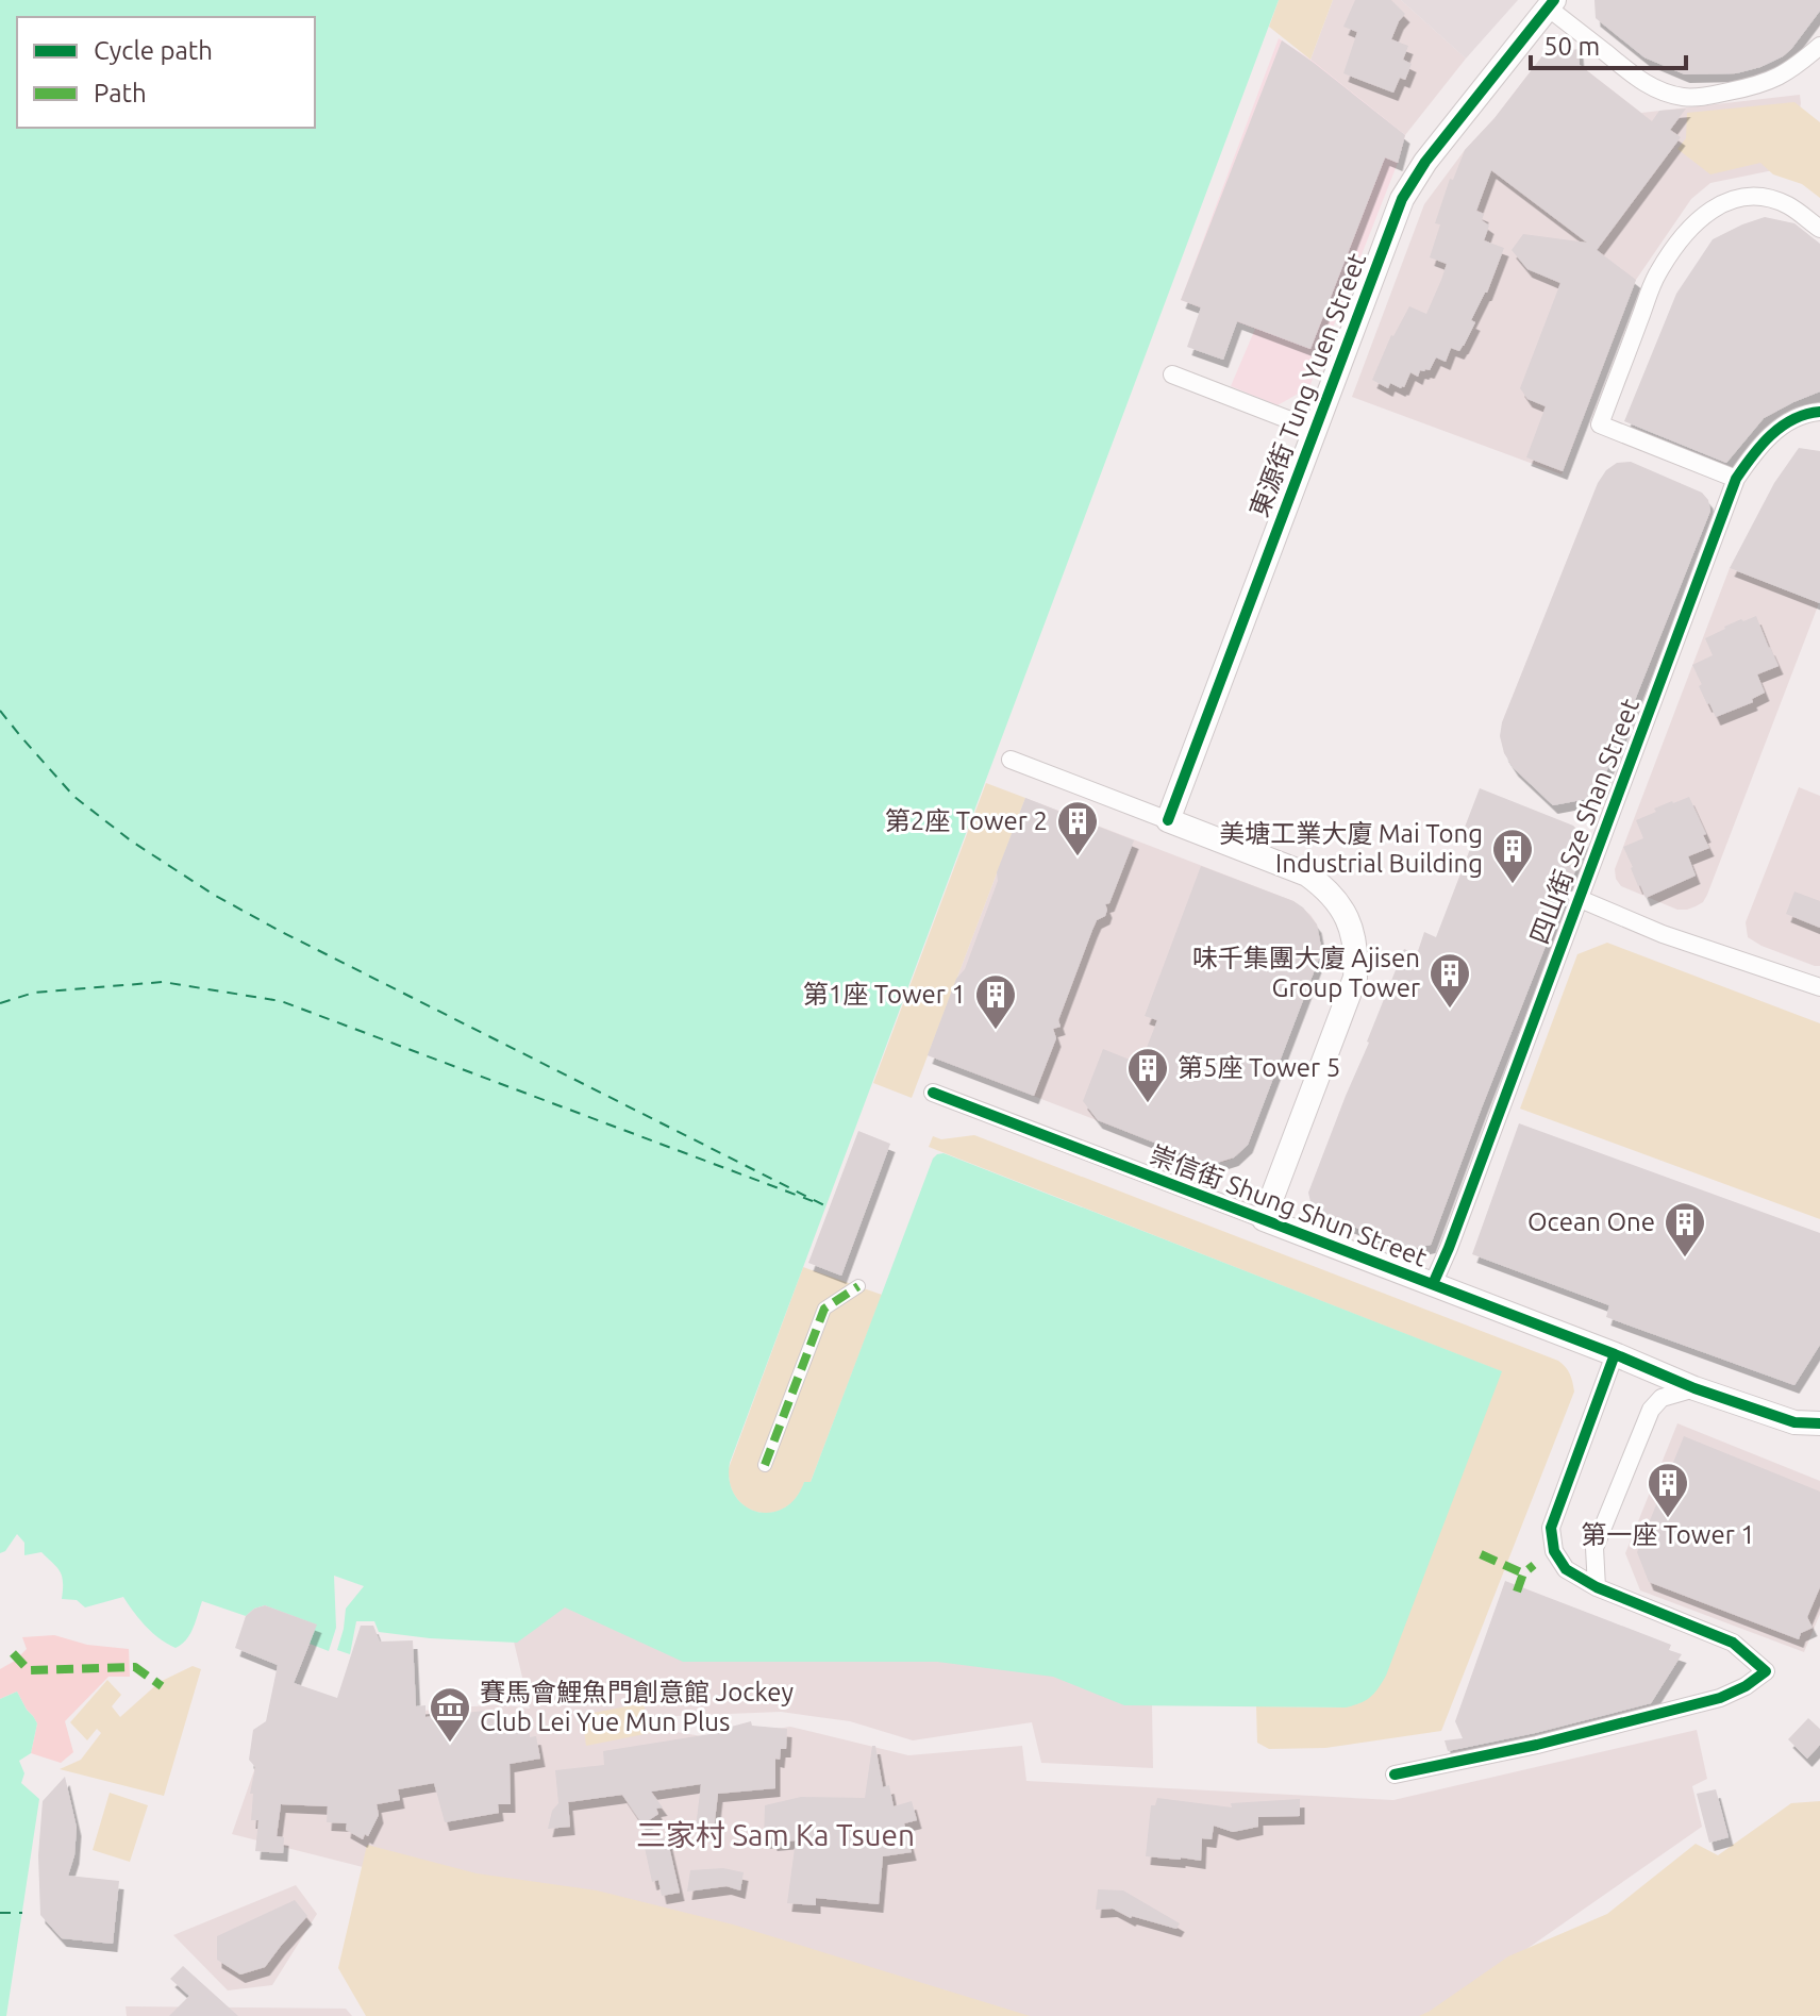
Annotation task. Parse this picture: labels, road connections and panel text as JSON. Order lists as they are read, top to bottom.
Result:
{
  "streets": {
    "street": ["東源街 Tung Yuen Street", "四山街 Sze Shan Street", "崇信街 Shung Shun Street"]
  },
  "crossings": [
    ["四山街 Sze Shan Street", "崇信街 Shung Shun Street"]
  ],
  "districts": ["三家村 Sam Ka Tsuen"],
  "places": {
    "building": [
      "第2座 Tower 2",
      "美塘工業大廈 Mai Tong Industrial Building",
      "味千集團大廈 Ajisen Group Tower",
      "第1座 Tower 1",
      "第5座 Tower 5",
      "Ocean One",
      "第一座 Tower 1"
    ],
    "museum": ["賽馬會鯉魚門創意館 Jockey Club Lei Yue Mun Plus"]
  },
  "legend": ["Cycle path", "Path"],
  "scale_bar": "50 m"
}
